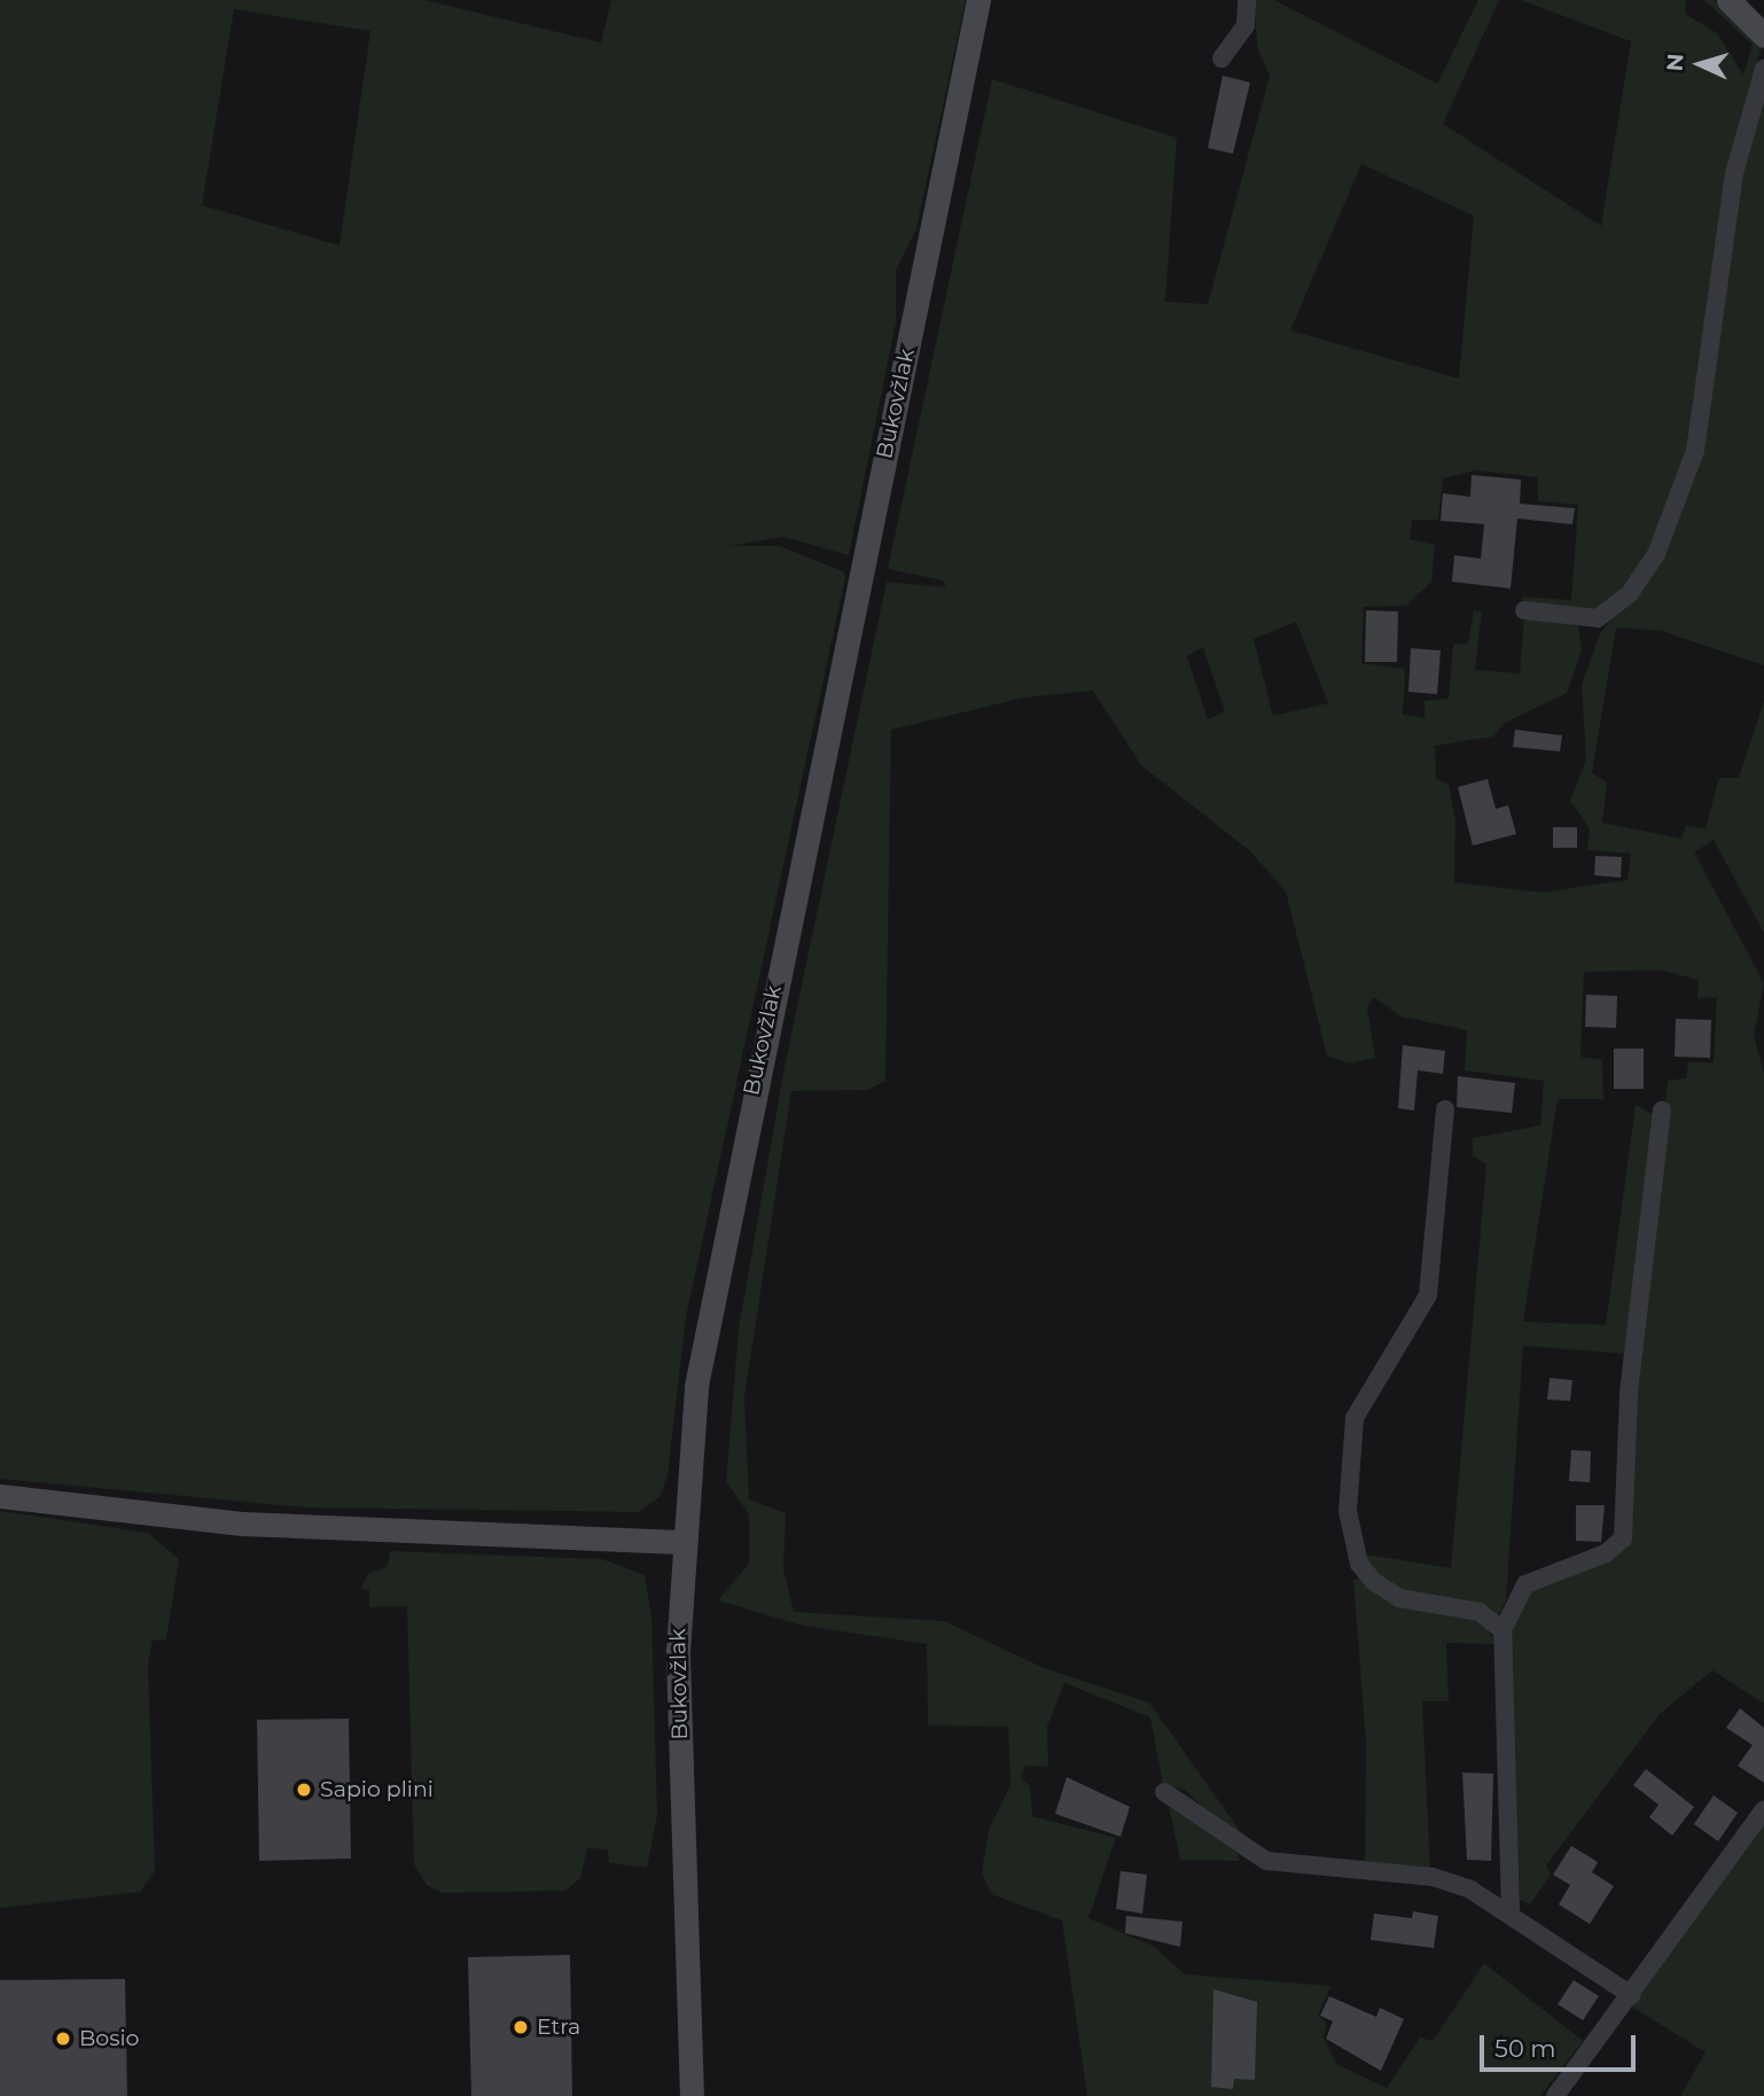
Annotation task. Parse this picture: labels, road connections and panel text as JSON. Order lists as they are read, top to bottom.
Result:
{
  "streets": {
    "main road": ["Bukovžlak"]
  },
  "places": ["Sapio plini", "Etra", "Bosio"],
  "scale_bar": "50 m",
  "north": "left"
}
